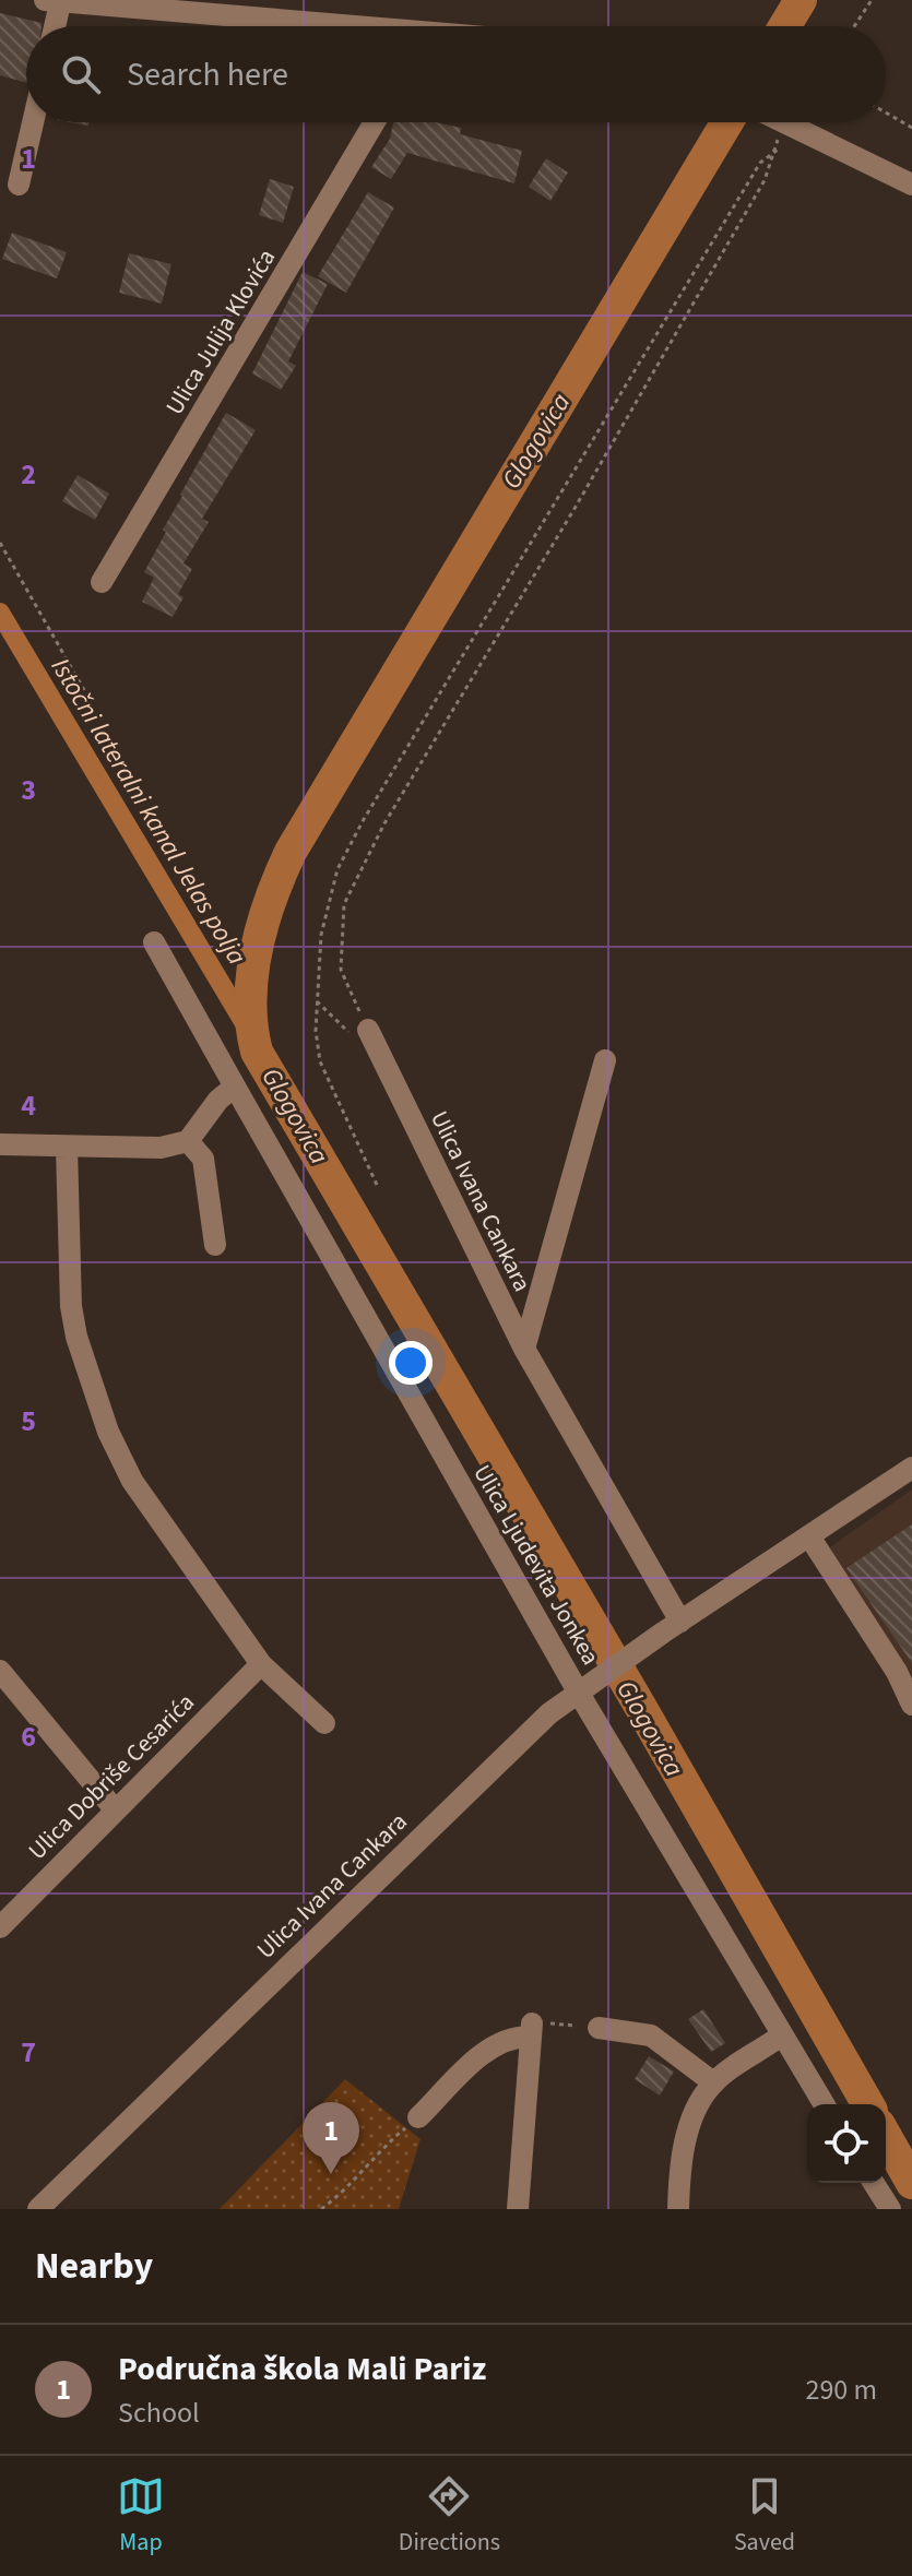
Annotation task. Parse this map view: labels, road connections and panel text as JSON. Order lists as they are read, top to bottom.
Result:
{
  "streets": {
    "street": [
      "Ulica Julija Klovića",
      "Ulica Ivana Cankara",
      "Ulica Ljudevita Jonkea",
      "Ulica Dobriše Cesarića"
    ]
  },
  "crossings": [
    ["Ulica Ivana Cankara", "Ulica Ljudevita Jonkea"]
  ],
  "water": ["Glogovica", "Istočni lateralni kanal Jelas polja"],
  "page": {
    "search": "Search here",
    "pins": "1",
    "heading": "Nearby",
    "list": [
      {
        "mark": "1",
        "name": "Područna škola Mali Pariz",
        "note": "School",
        "value": "290 m"
      }
    ],
    "nav": ["Map", "Directions", "Saved"]
  },
  "grid": {
    "rows": [
      "1",
      "2",
      "3",
      "4",
      "5",
      "6",
      "7"
    ]
  }
}
